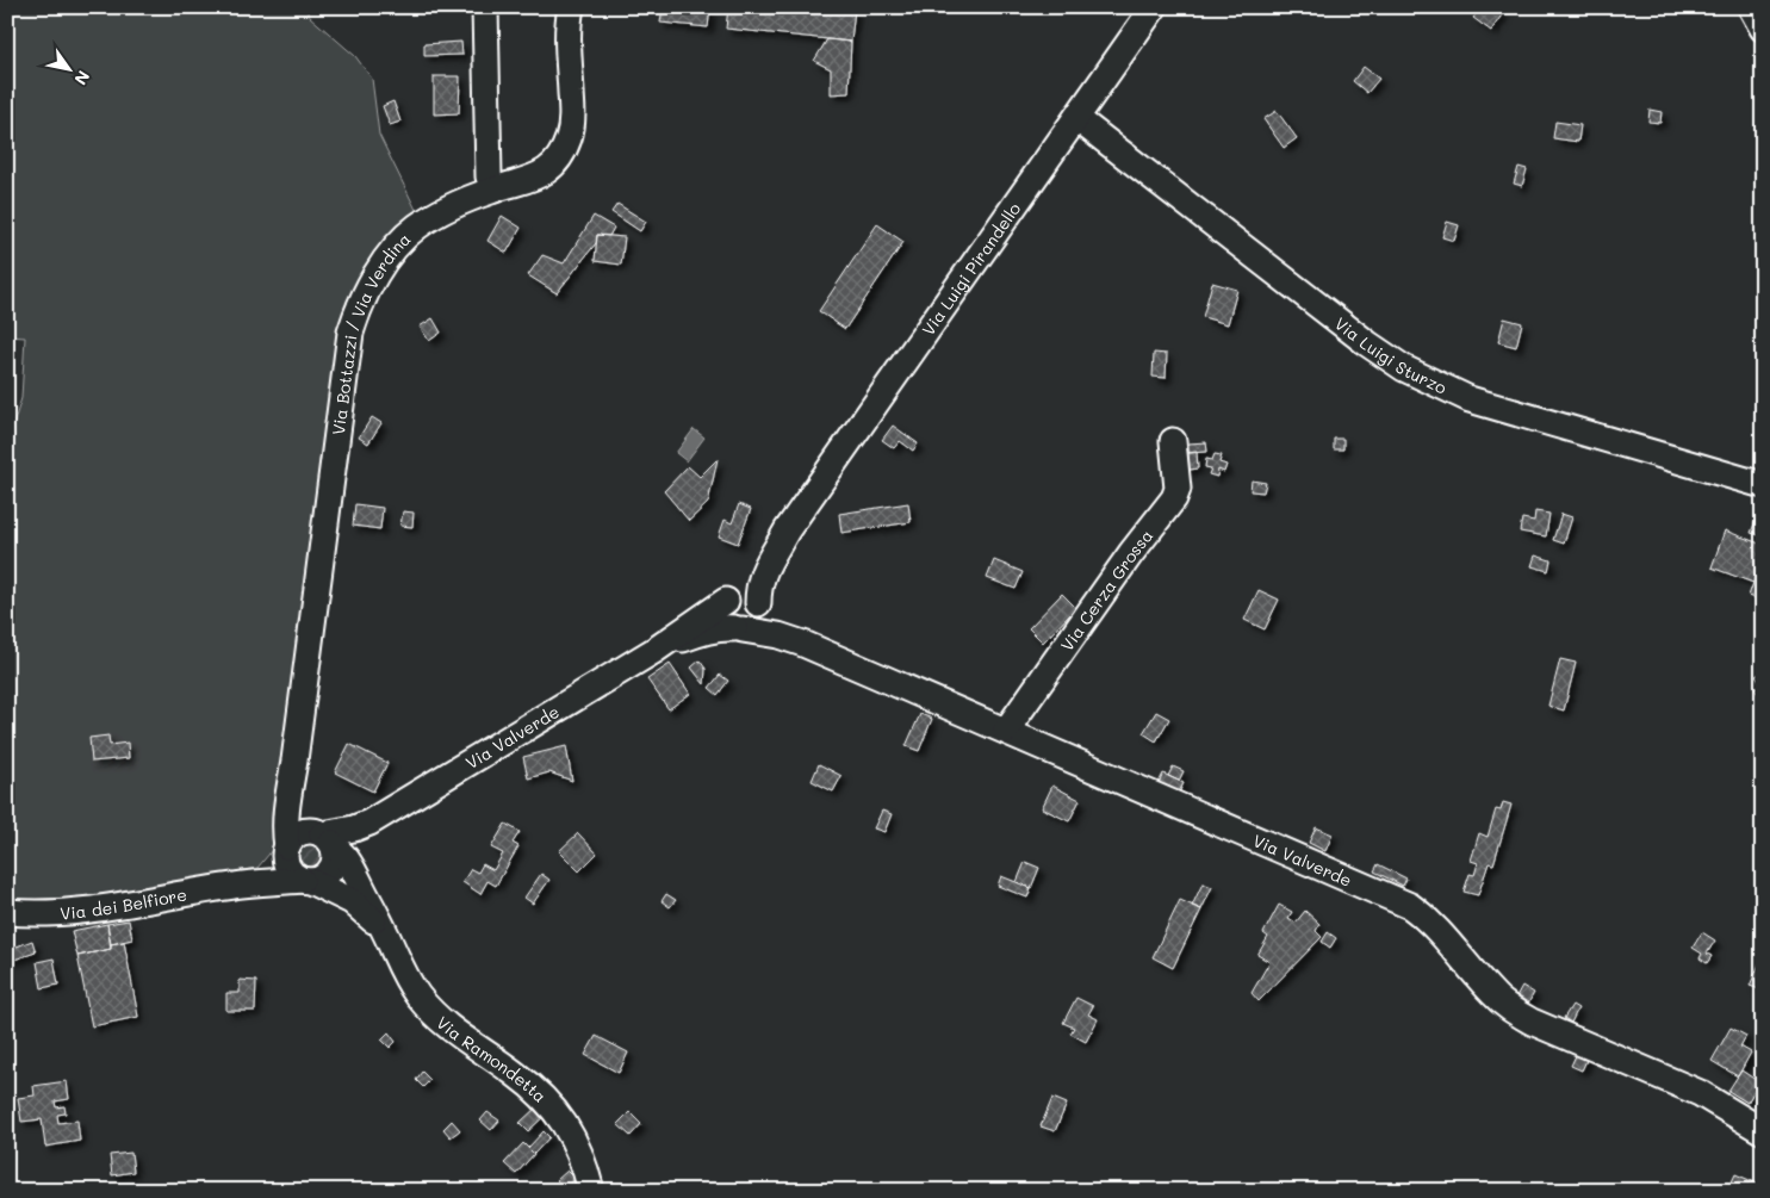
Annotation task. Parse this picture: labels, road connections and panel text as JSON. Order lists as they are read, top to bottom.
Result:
{
  "streets": {
    "street": [
      "Via Luigi Pirandello",
      "Via Bottazzi / Via Verdina",
      "Via Luigi Sturzo",
      "Via Cerza Grossa",
      "Via Valverde",
      "Via dei Belfiore",
      "Via Ramondetta"
    ]
  },
  "crossings": [
    ["Via Luigi Pirandello", "Via Luigi Sturzo"],
    ["Via Cerza Grossa", "Via Valverde"],
    ["Via Valverde", "Via Ramondetta"]
  ],
  "north": "bottom right"
}
